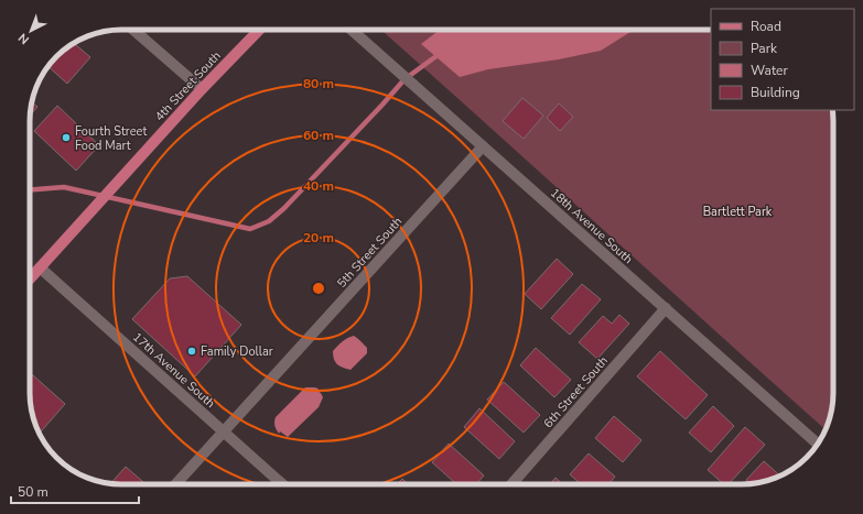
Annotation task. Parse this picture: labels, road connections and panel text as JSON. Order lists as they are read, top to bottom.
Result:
{
  "streets": {
    "main road": ["4th Street South"],
    "street": [
      "18th Avenue South",
      "5th Street South",
      "17th Avenue South",
      "6th Street South"
    ]
  },
  "crossings": [
    ["4th Street South", "17th Avenue South"],
    ["18th Avenue South", "5th Street South"],
    ["18th Avenue South", "6th Street South"],
    ["5th Street South", "17th Avenue South"]
  ],
  "parks": ["Bartlett Park"],
  "places": ["Fourth Street Food Mart", "Family Dollar"],
  "legend": [
    "Road",
    "Park",
    "Water",
    "Building"
  ],
  "scale_bar": "50 m",
  "north": "bottom left",
  "rings": [
    "80 m",
    "60 m",
    "40 m",
    "20 m"
  ]
}
